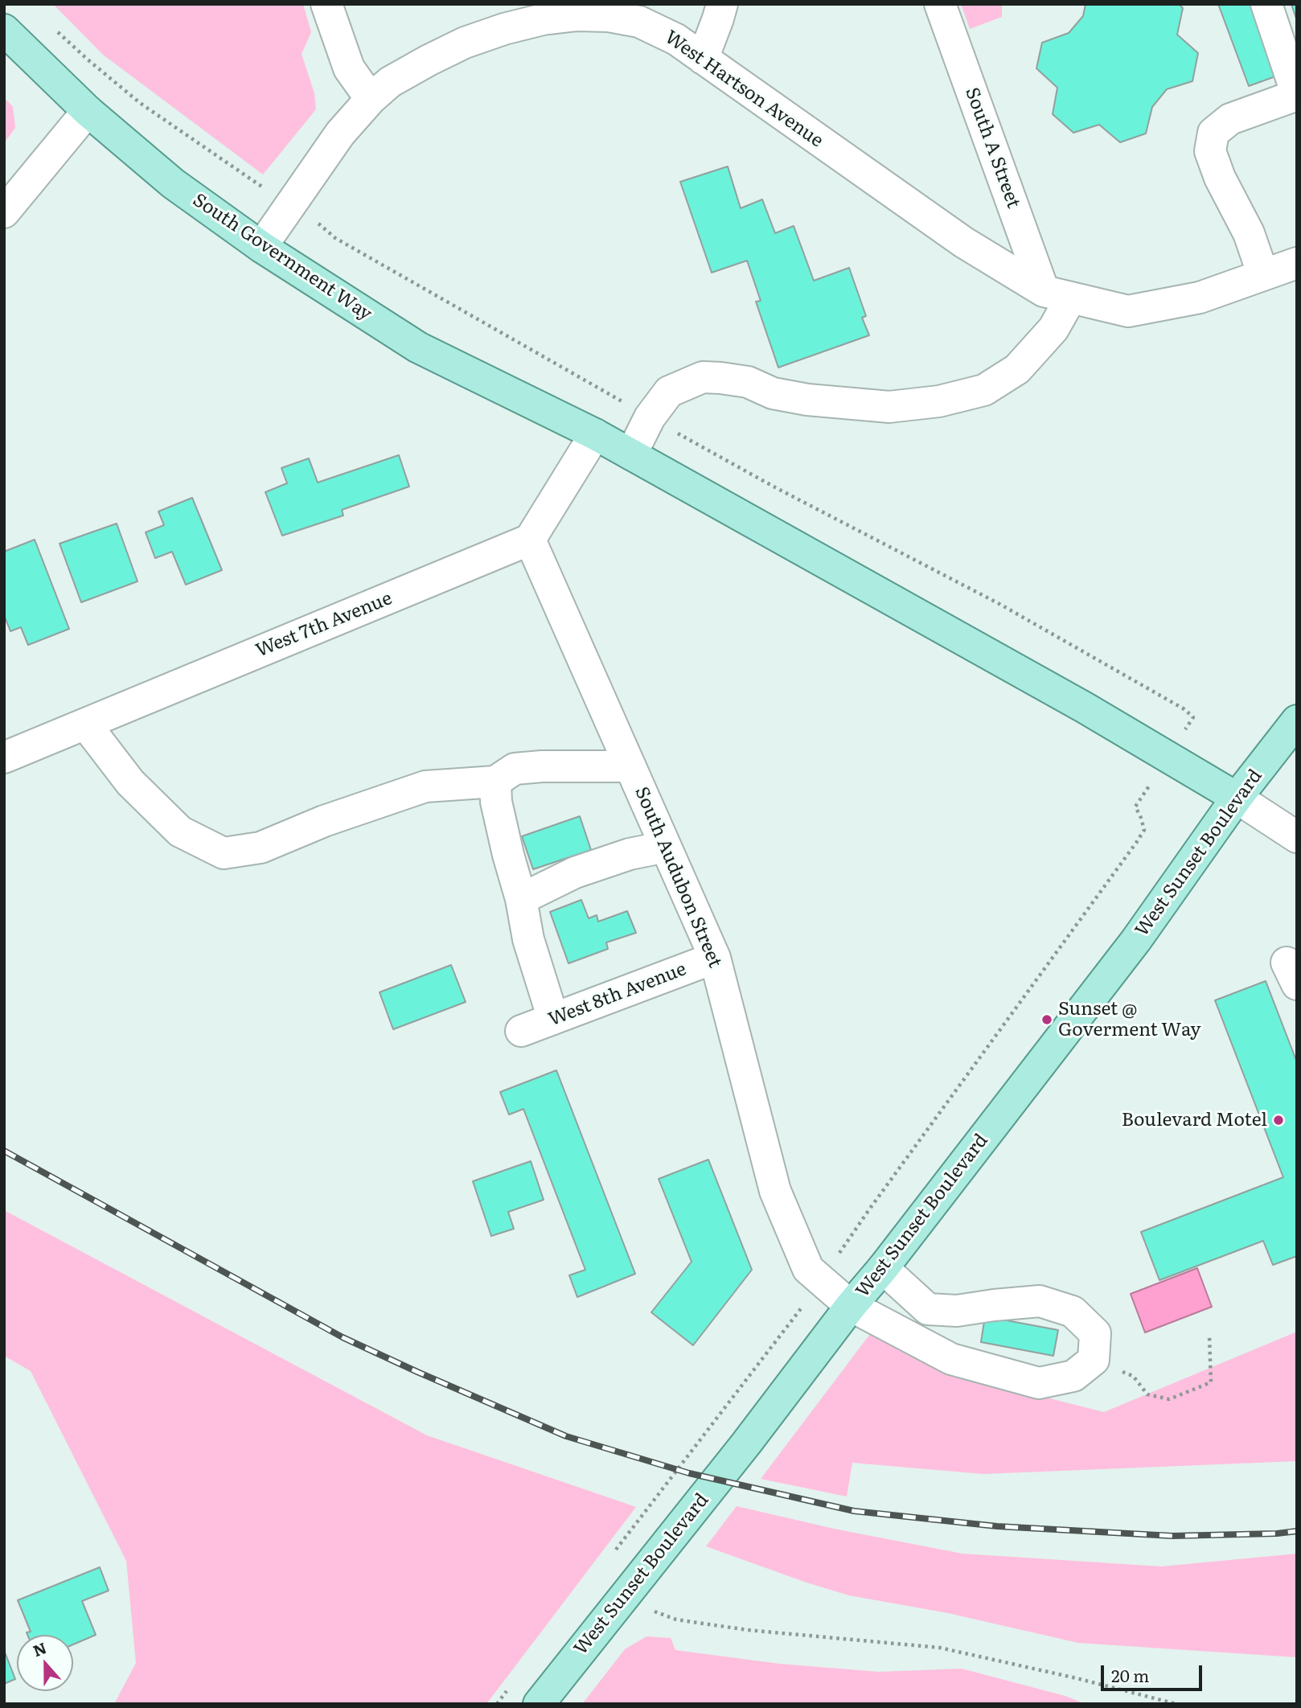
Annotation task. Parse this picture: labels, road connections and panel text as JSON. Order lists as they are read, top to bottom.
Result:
{
  "streets": {
    "main road": ["South Government Way", "West Sunset Boulevard"],
    "street": [
      "West Hartson Avenue",
      "South A Street",
      "West 7th Avenue",
      "South Audubon Street",
      "West 8th Avenue"
    ]
  },
  "crossings": [
    ["West Hartson Avenue", "South A Street"],
    ["West Hartson Avenue", "South Government Way"],
    ["South Government Way", "West Sunset Boulevard"],
    ["West 7th Avenue", "South Audubon Street"],
    ["West Sunset Boulevard", "South Audubon Street"],
    ["South Audubon Street", "West 8th Avenue"]
  ],
  "places": ["Sunset @ Goverment Way", "Boulevard Motel"],
  "scale_bar": "20 m",
  "north": "top"
}
